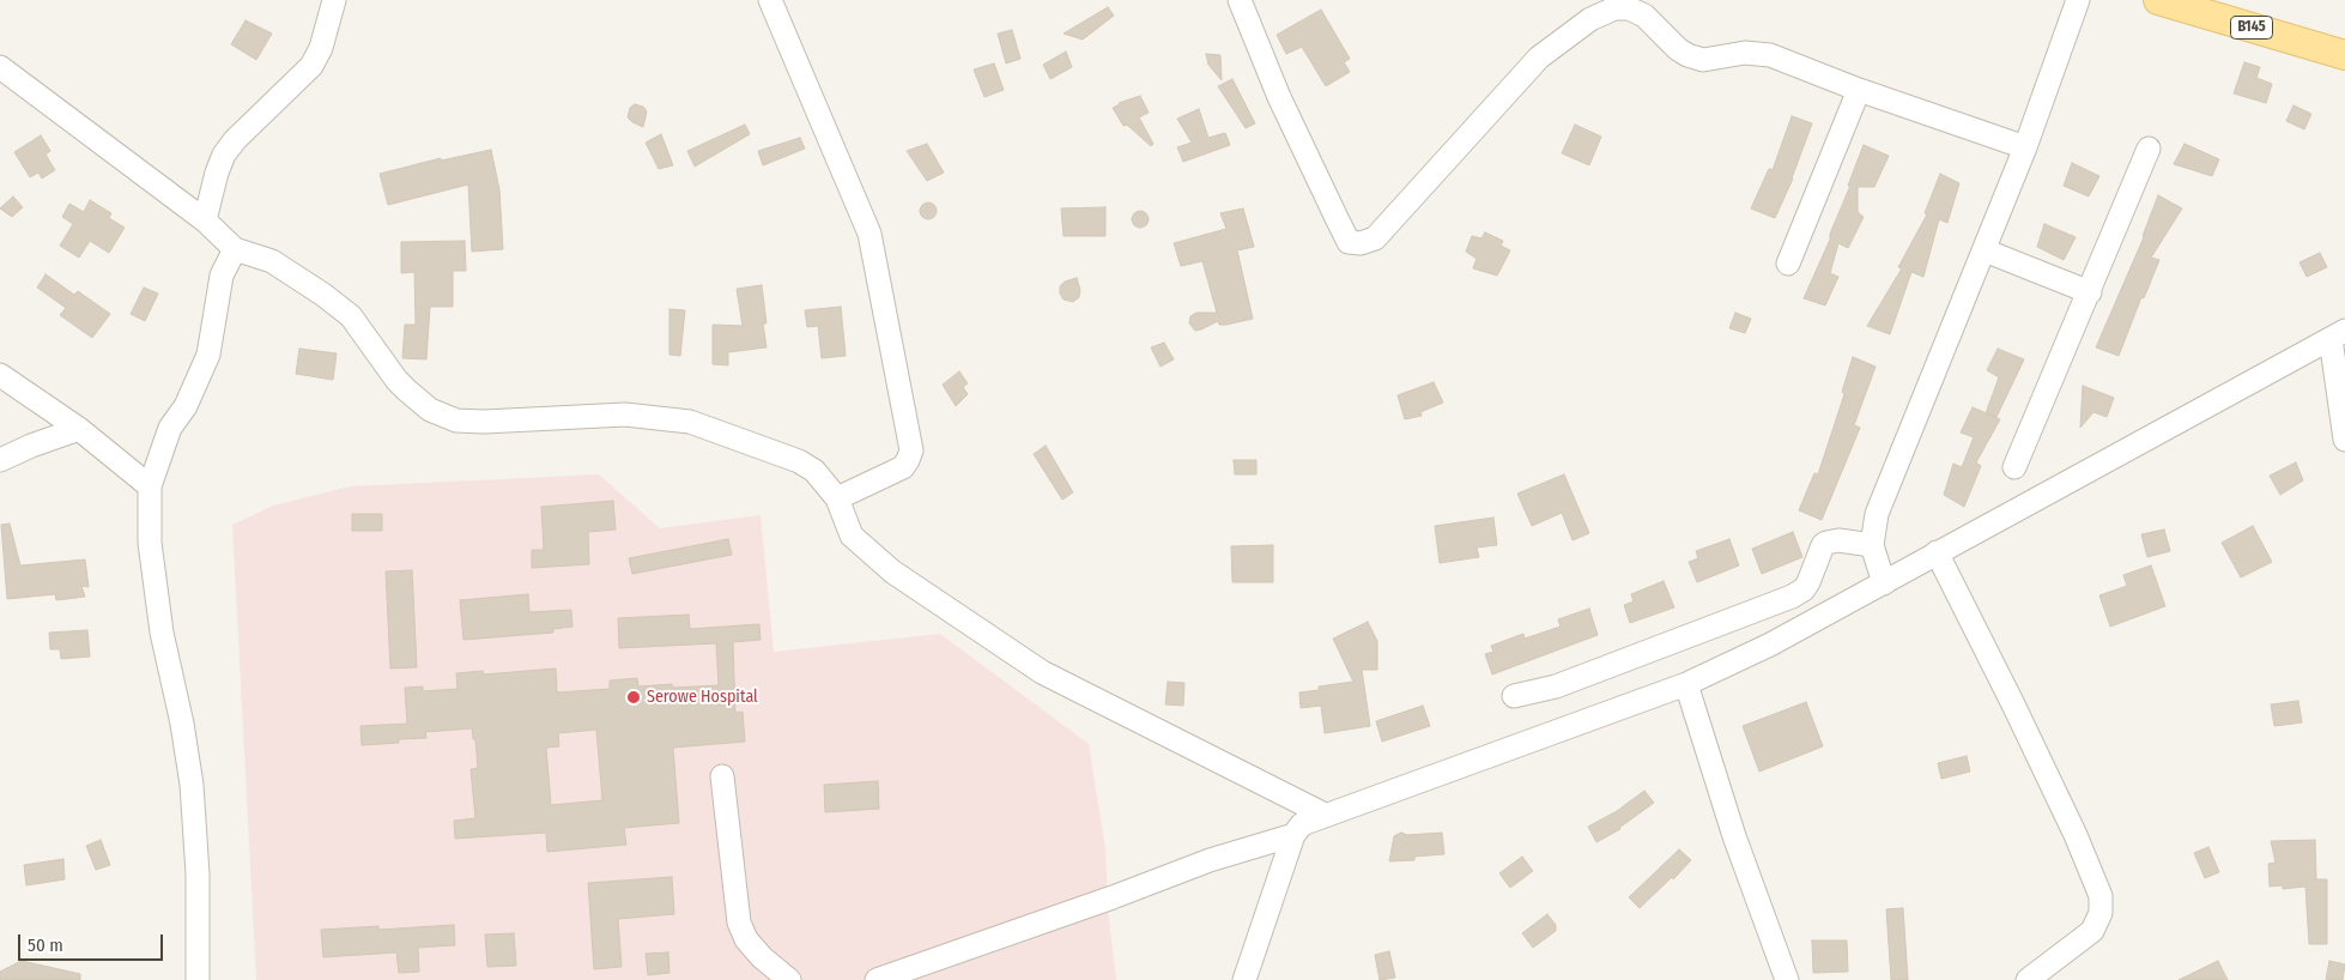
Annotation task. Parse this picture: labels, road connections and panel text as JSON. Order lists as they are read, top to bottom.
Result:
{
  "streets": {
    "main road": ["B145"]
  },
  "places": ["Serowe Hospital"],
  "scale_bar": "50 m"
}
